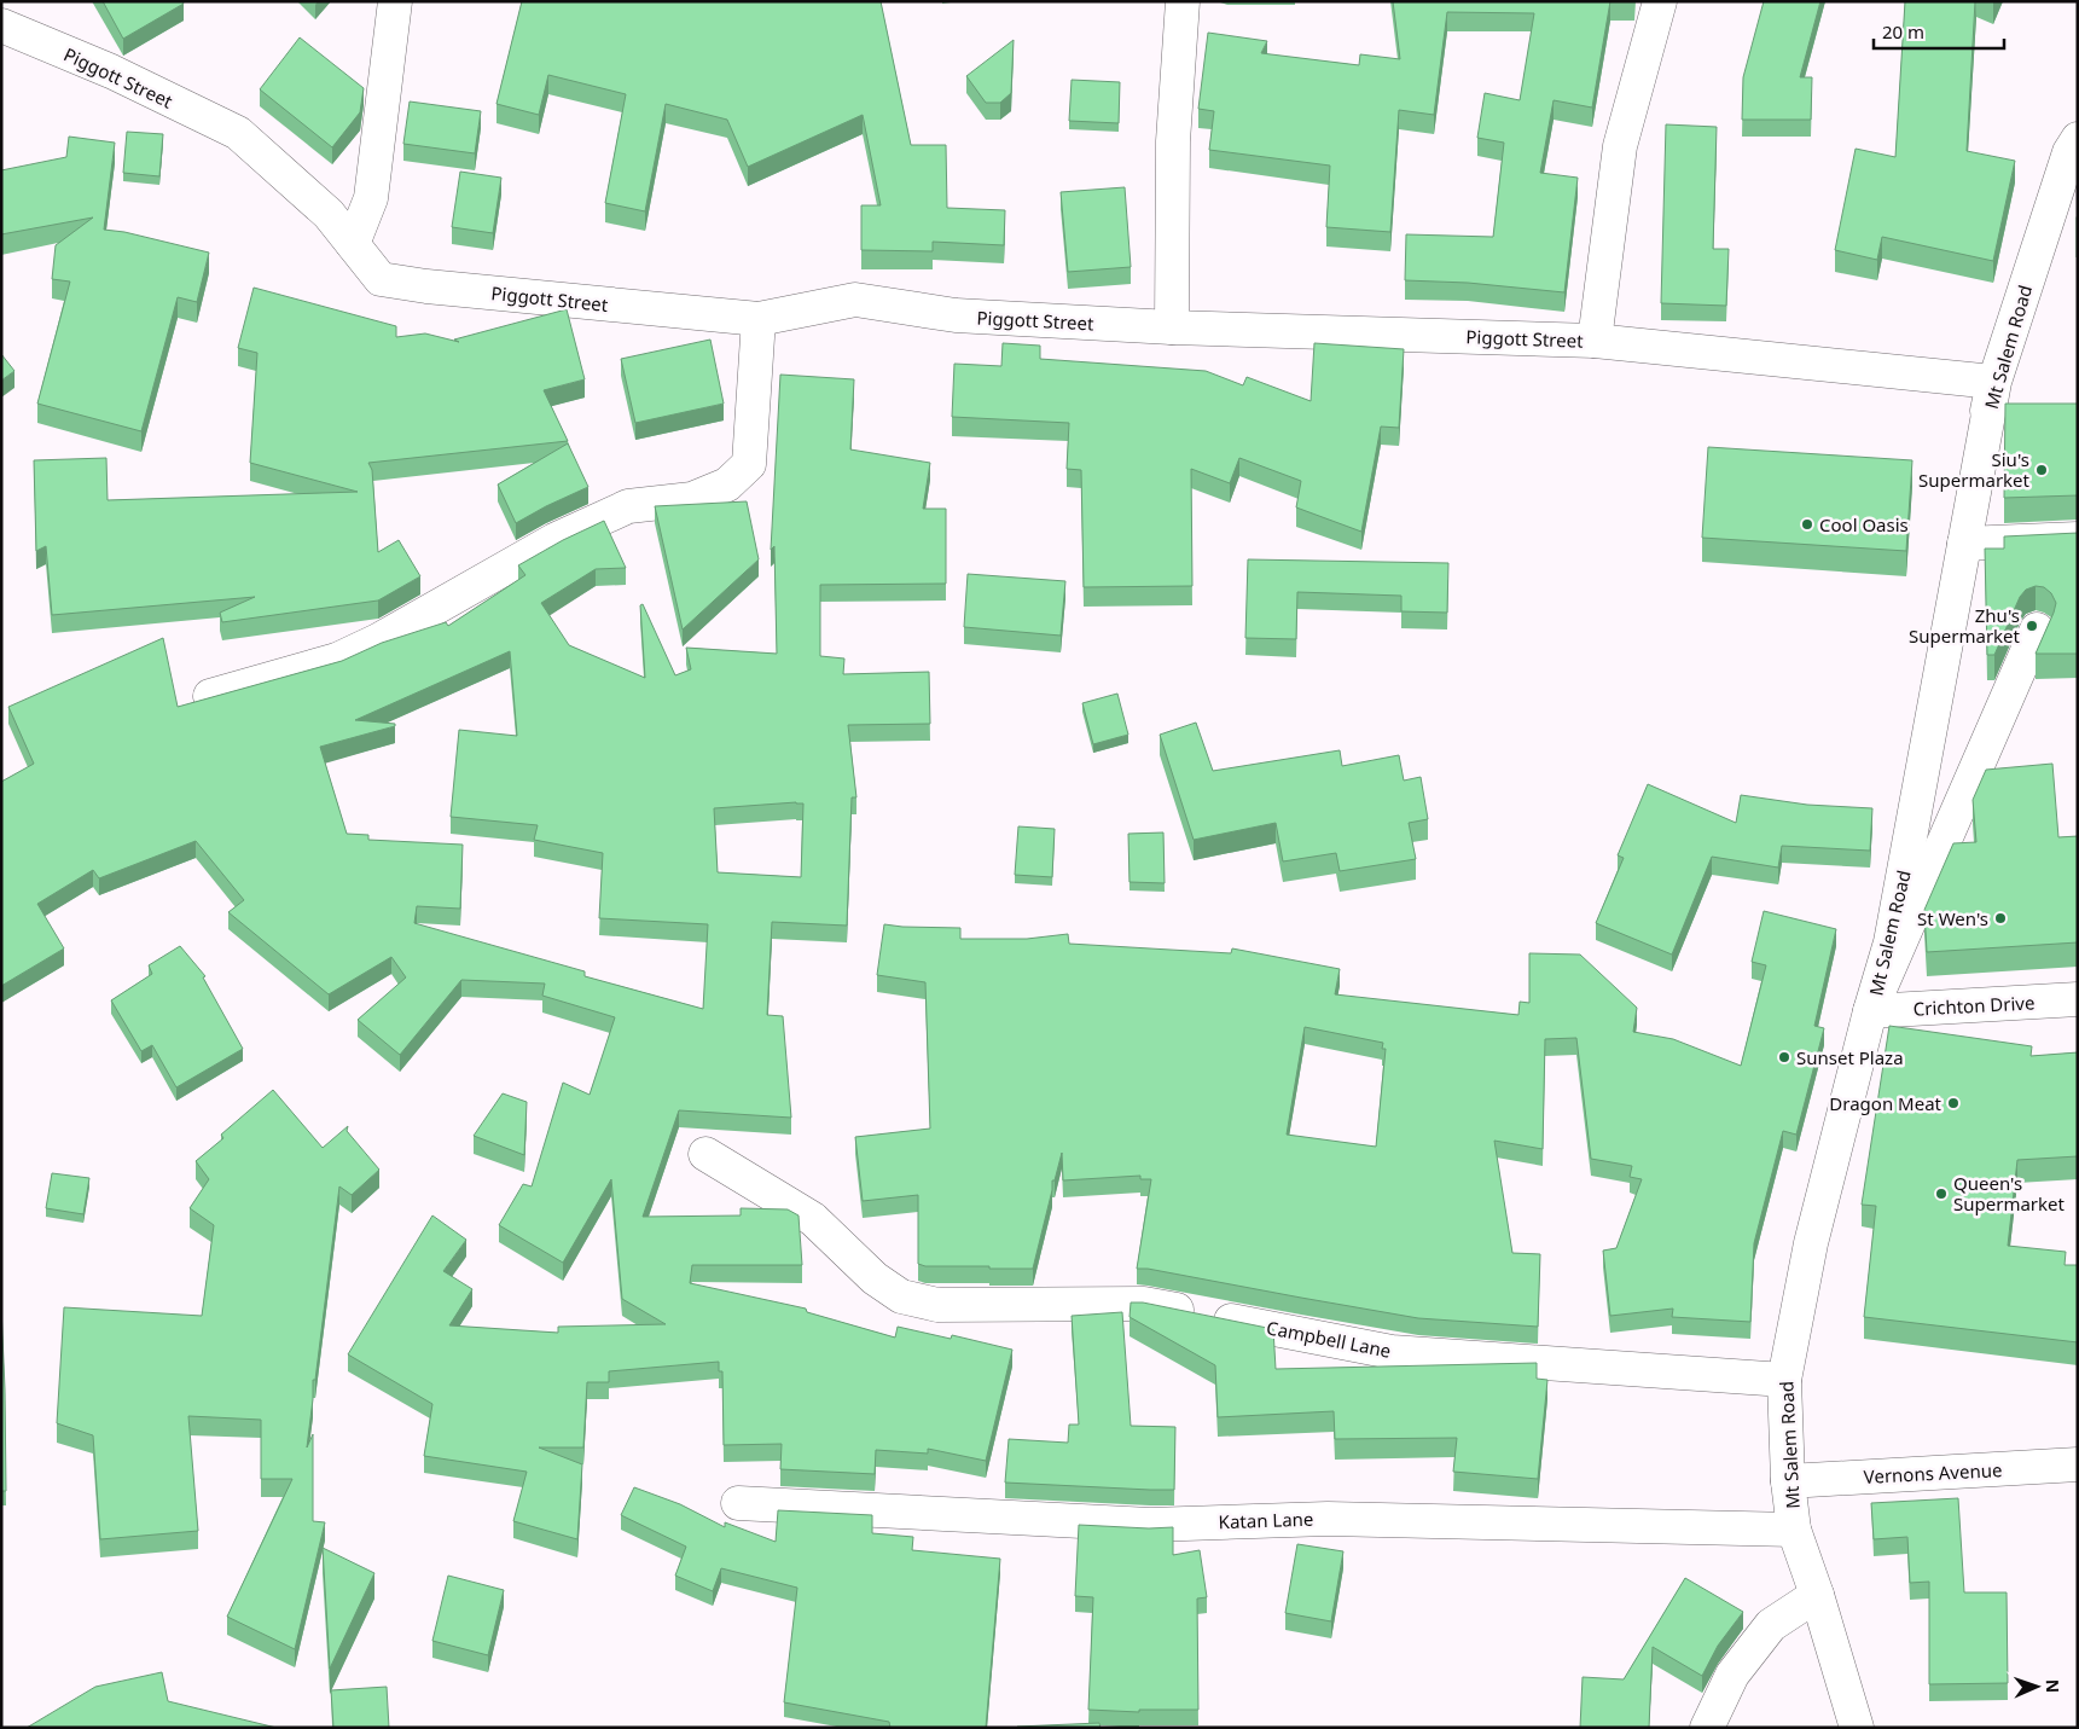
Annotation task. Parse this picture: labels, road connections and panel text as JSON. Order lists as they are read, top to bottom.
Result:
{
  "streets": {
    "street": [
      "Piggott Street",
      "Mt Salem Road",
      "Crichton Drive",
      "Campbell Lane",
      "Vernons Avenue",
      "Katan Lane"
    ]
  },
  "crossings": [
    ["Piggott Street", "Mt Salem Road"],
    ["Mt Salem Road", "Crichton Drive"],
    ["Mt Salem Road", "Campbell Lane"],
    ["Mt Salem Road", "Vernons Avenue"],
    ["Mt Salem Road", "Katan Lane"]
  ],
  "places": [
    "Siu's Supermarket",
    "Cool Oasis",
    "Zhu's Supermarket",
    "St Wen's",
    "Sunset Plaza",
    "Dragon Meat",
    "Queen's Supermarket"
  ],
  "scale_bar": "20 m",
  "north": "right"
}
